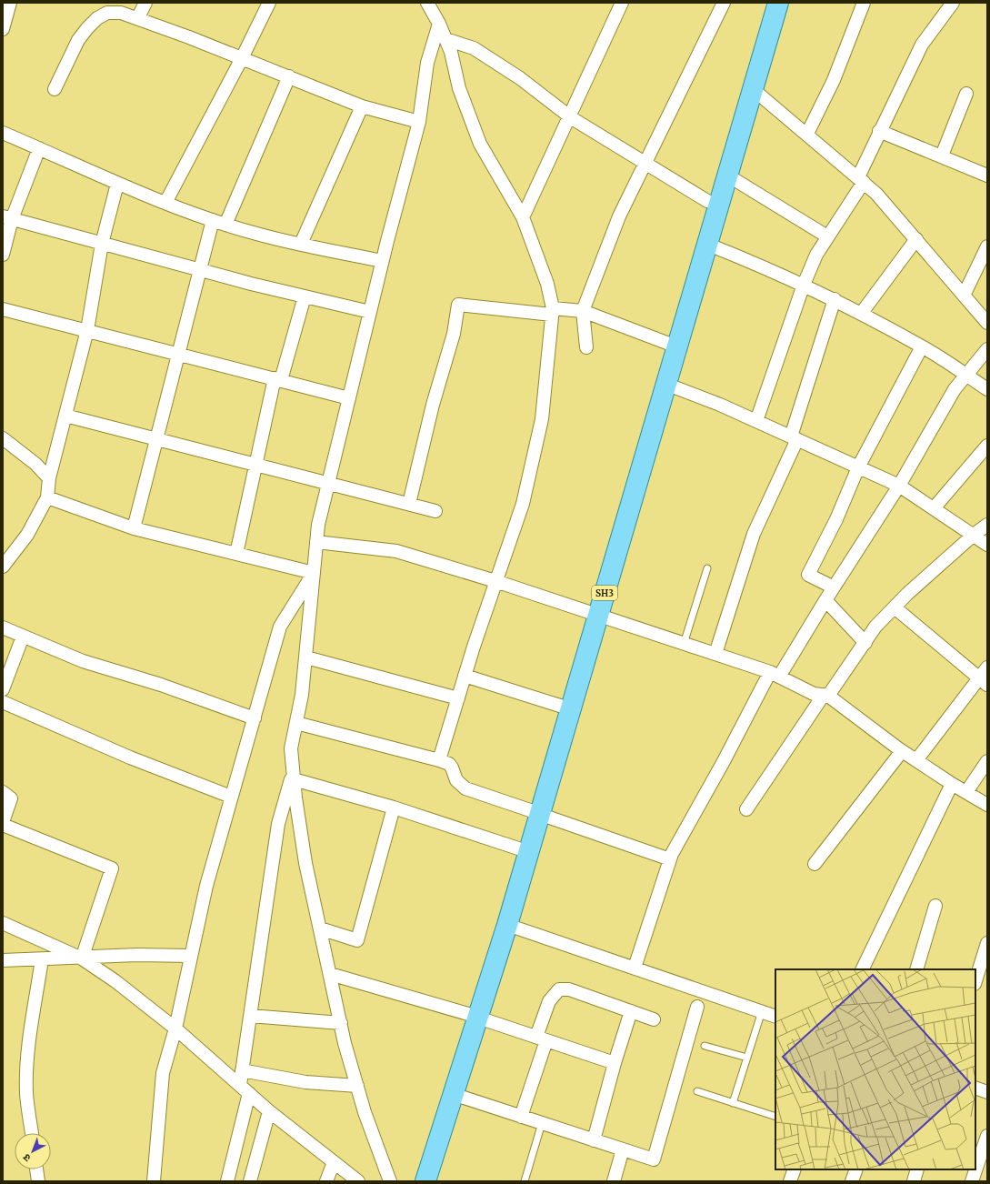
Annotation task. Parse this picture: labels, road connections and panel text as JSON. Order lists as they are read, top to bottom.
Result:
{
  "streets": {
    "main road": ["SH3"]
  },
  "north": "bottom left"
}
